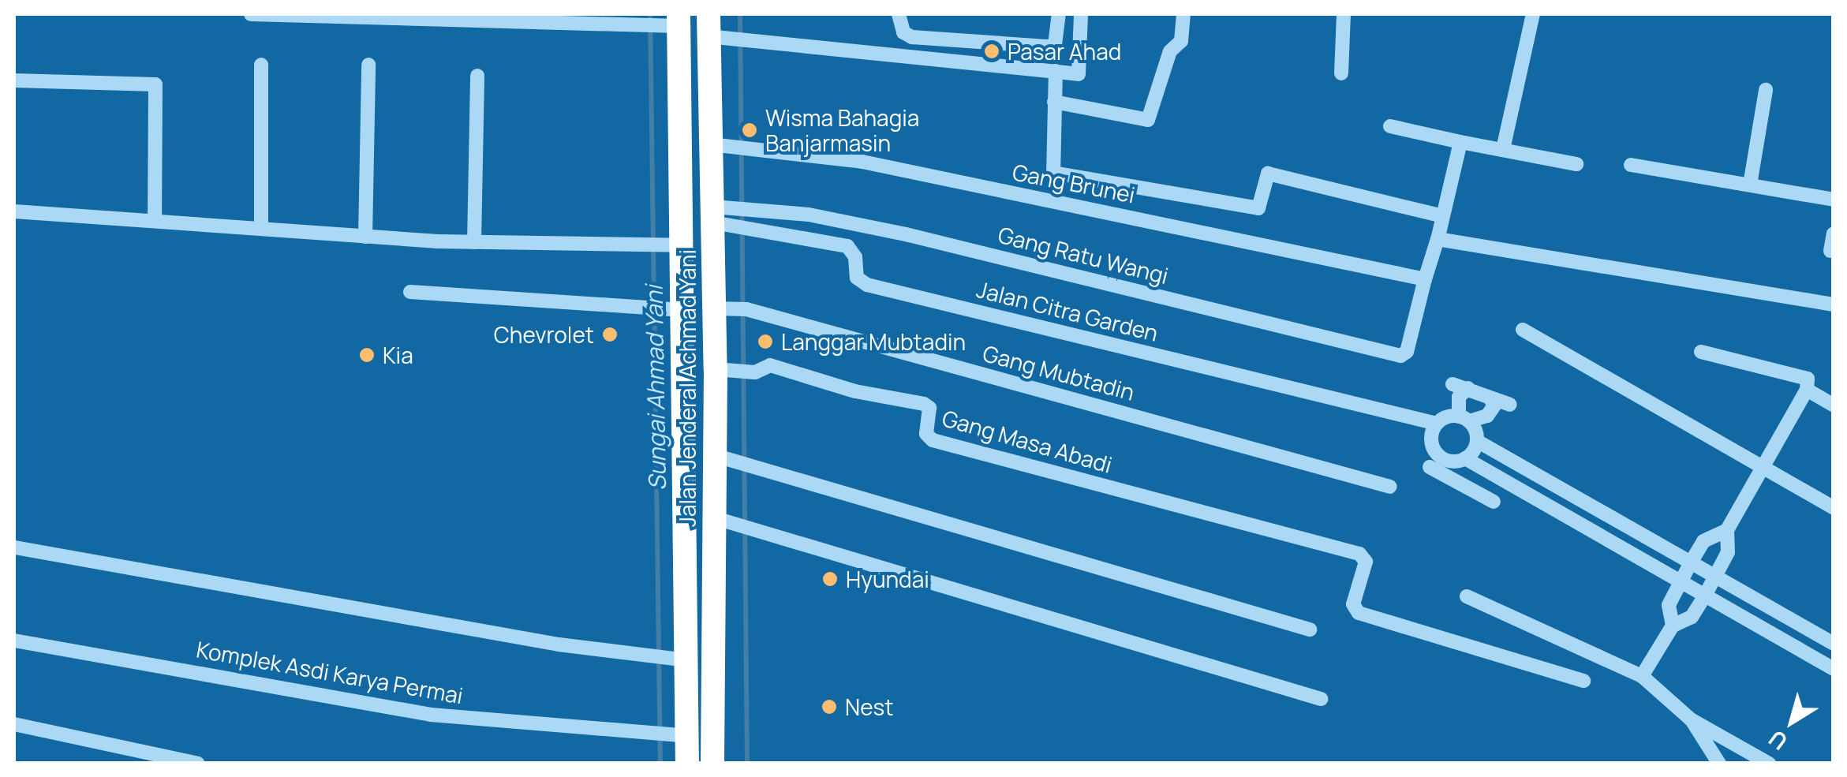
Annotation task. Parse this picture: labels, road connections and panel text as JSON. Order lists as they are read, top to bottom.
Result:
{
  "streets": {
    "highway": ["Jalan Jenderal Achmad Yani"],
    "street": [
      "Gang Brunei",
      "Gang Ratu Wangi",
      "Jalan Citra Garden",
      "Gang Mubtadin",
      "Gang Masa Abadi",
      "Komplek Asdi Karya Permai"
    ]
  },
  "crossings": [
    ["Gang Brunei", "Gang Ratu Wangi"],
    ["Gang Brunei", "Jalan Jenderal Achmad Yani"],
    ["Gang Ratu Wangi", "Jalan Citra Garden"],
    ["Gang Ratu Wangi", "Jalan Jenderal Achmad Yani"],
    ["Jalan Citra Garden", "Jalan Jenderal Achmad Yani"],
    ["Gang Mubtadin", "Jalan Jenderal Achmad Yani"],
    ["Jalan Jenderal Achmad Yani", "Gang Masa Abadi"],
    ["Jalan Jenderal Achmad Yani", "Komplek Asdi Karya Permai"]
  ],
  "water": ["Sungai Ahmad Yani"],
  "places": [
    "Pasar Ahad",
    "Wisma Bahagia Banjarmasin",
    "Chevrolet",
    "Langgar Mubtadin",
    "Kia",
    "Hyundai",
    "Nest"
  ],
  "north": "bottom left"
}
